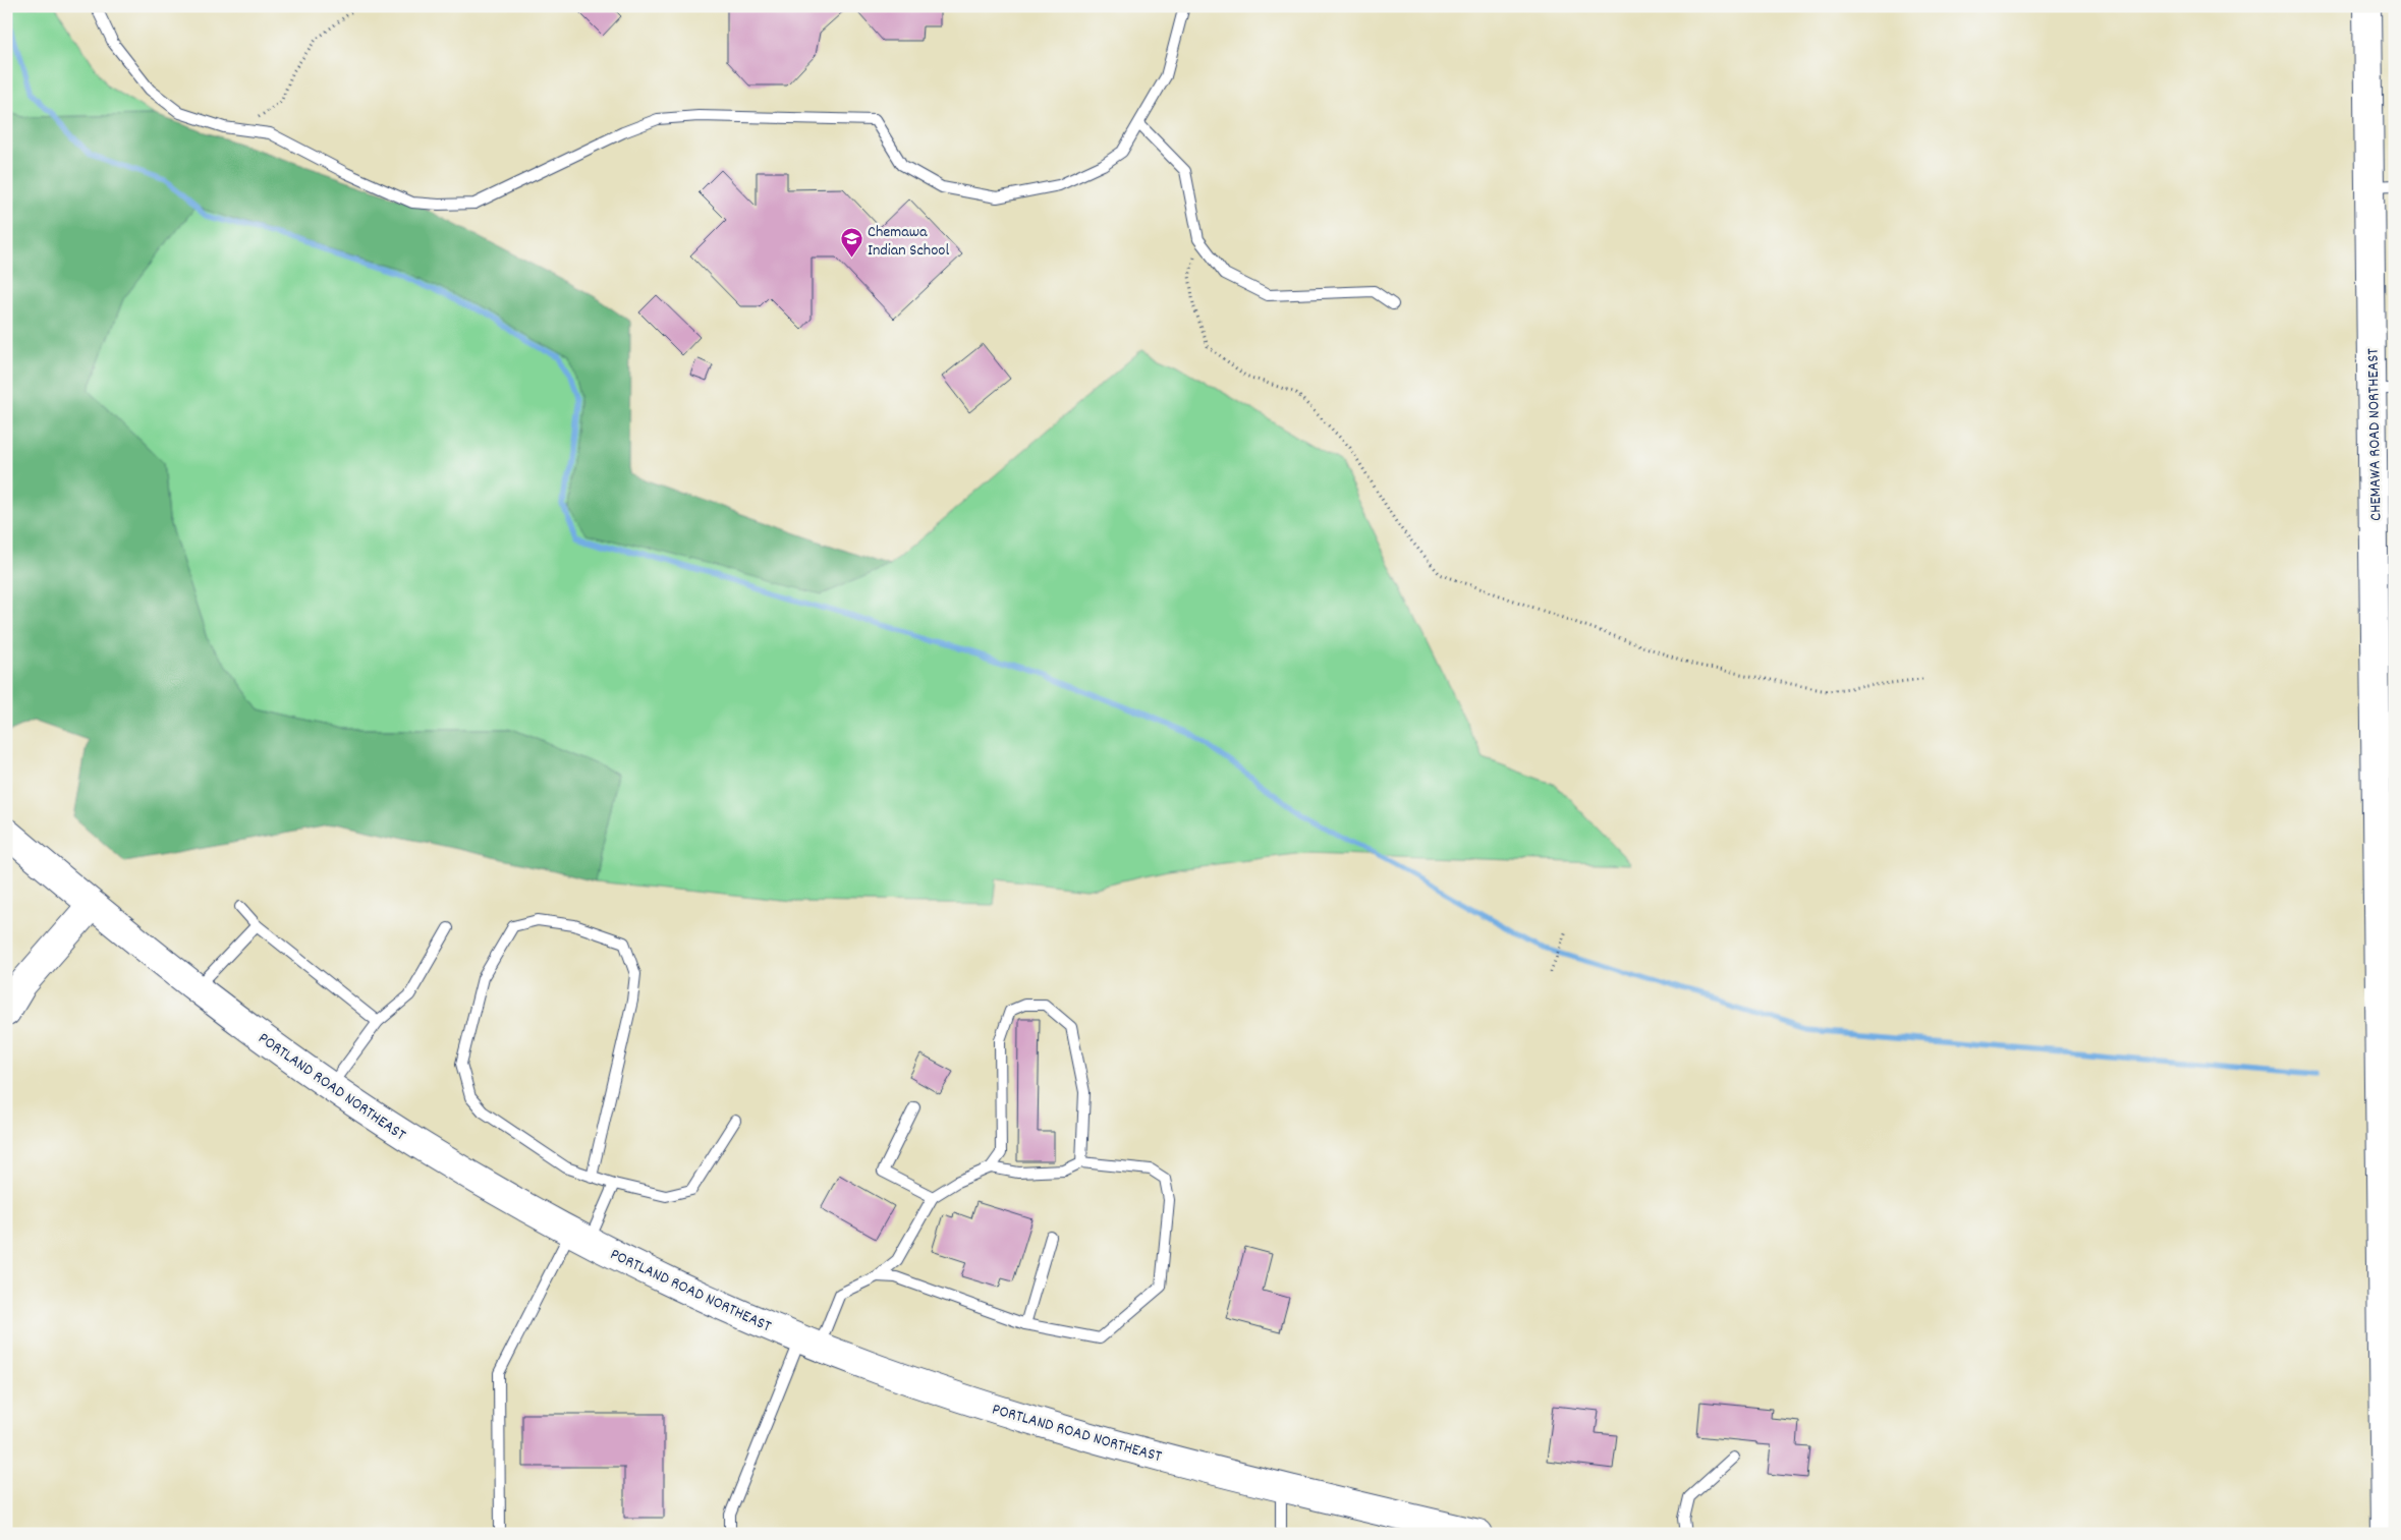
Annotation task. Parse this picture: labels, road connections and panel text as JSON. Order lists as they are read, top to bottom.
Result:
{
  "streets": {
    "main road": ["CHEMAWA ROAD NORTHEAST", "PORTLAND ROAD NORTHEAST"]
  },
  "places": {
    "school or university": ["Chemawa Indian School"]
  }
}
